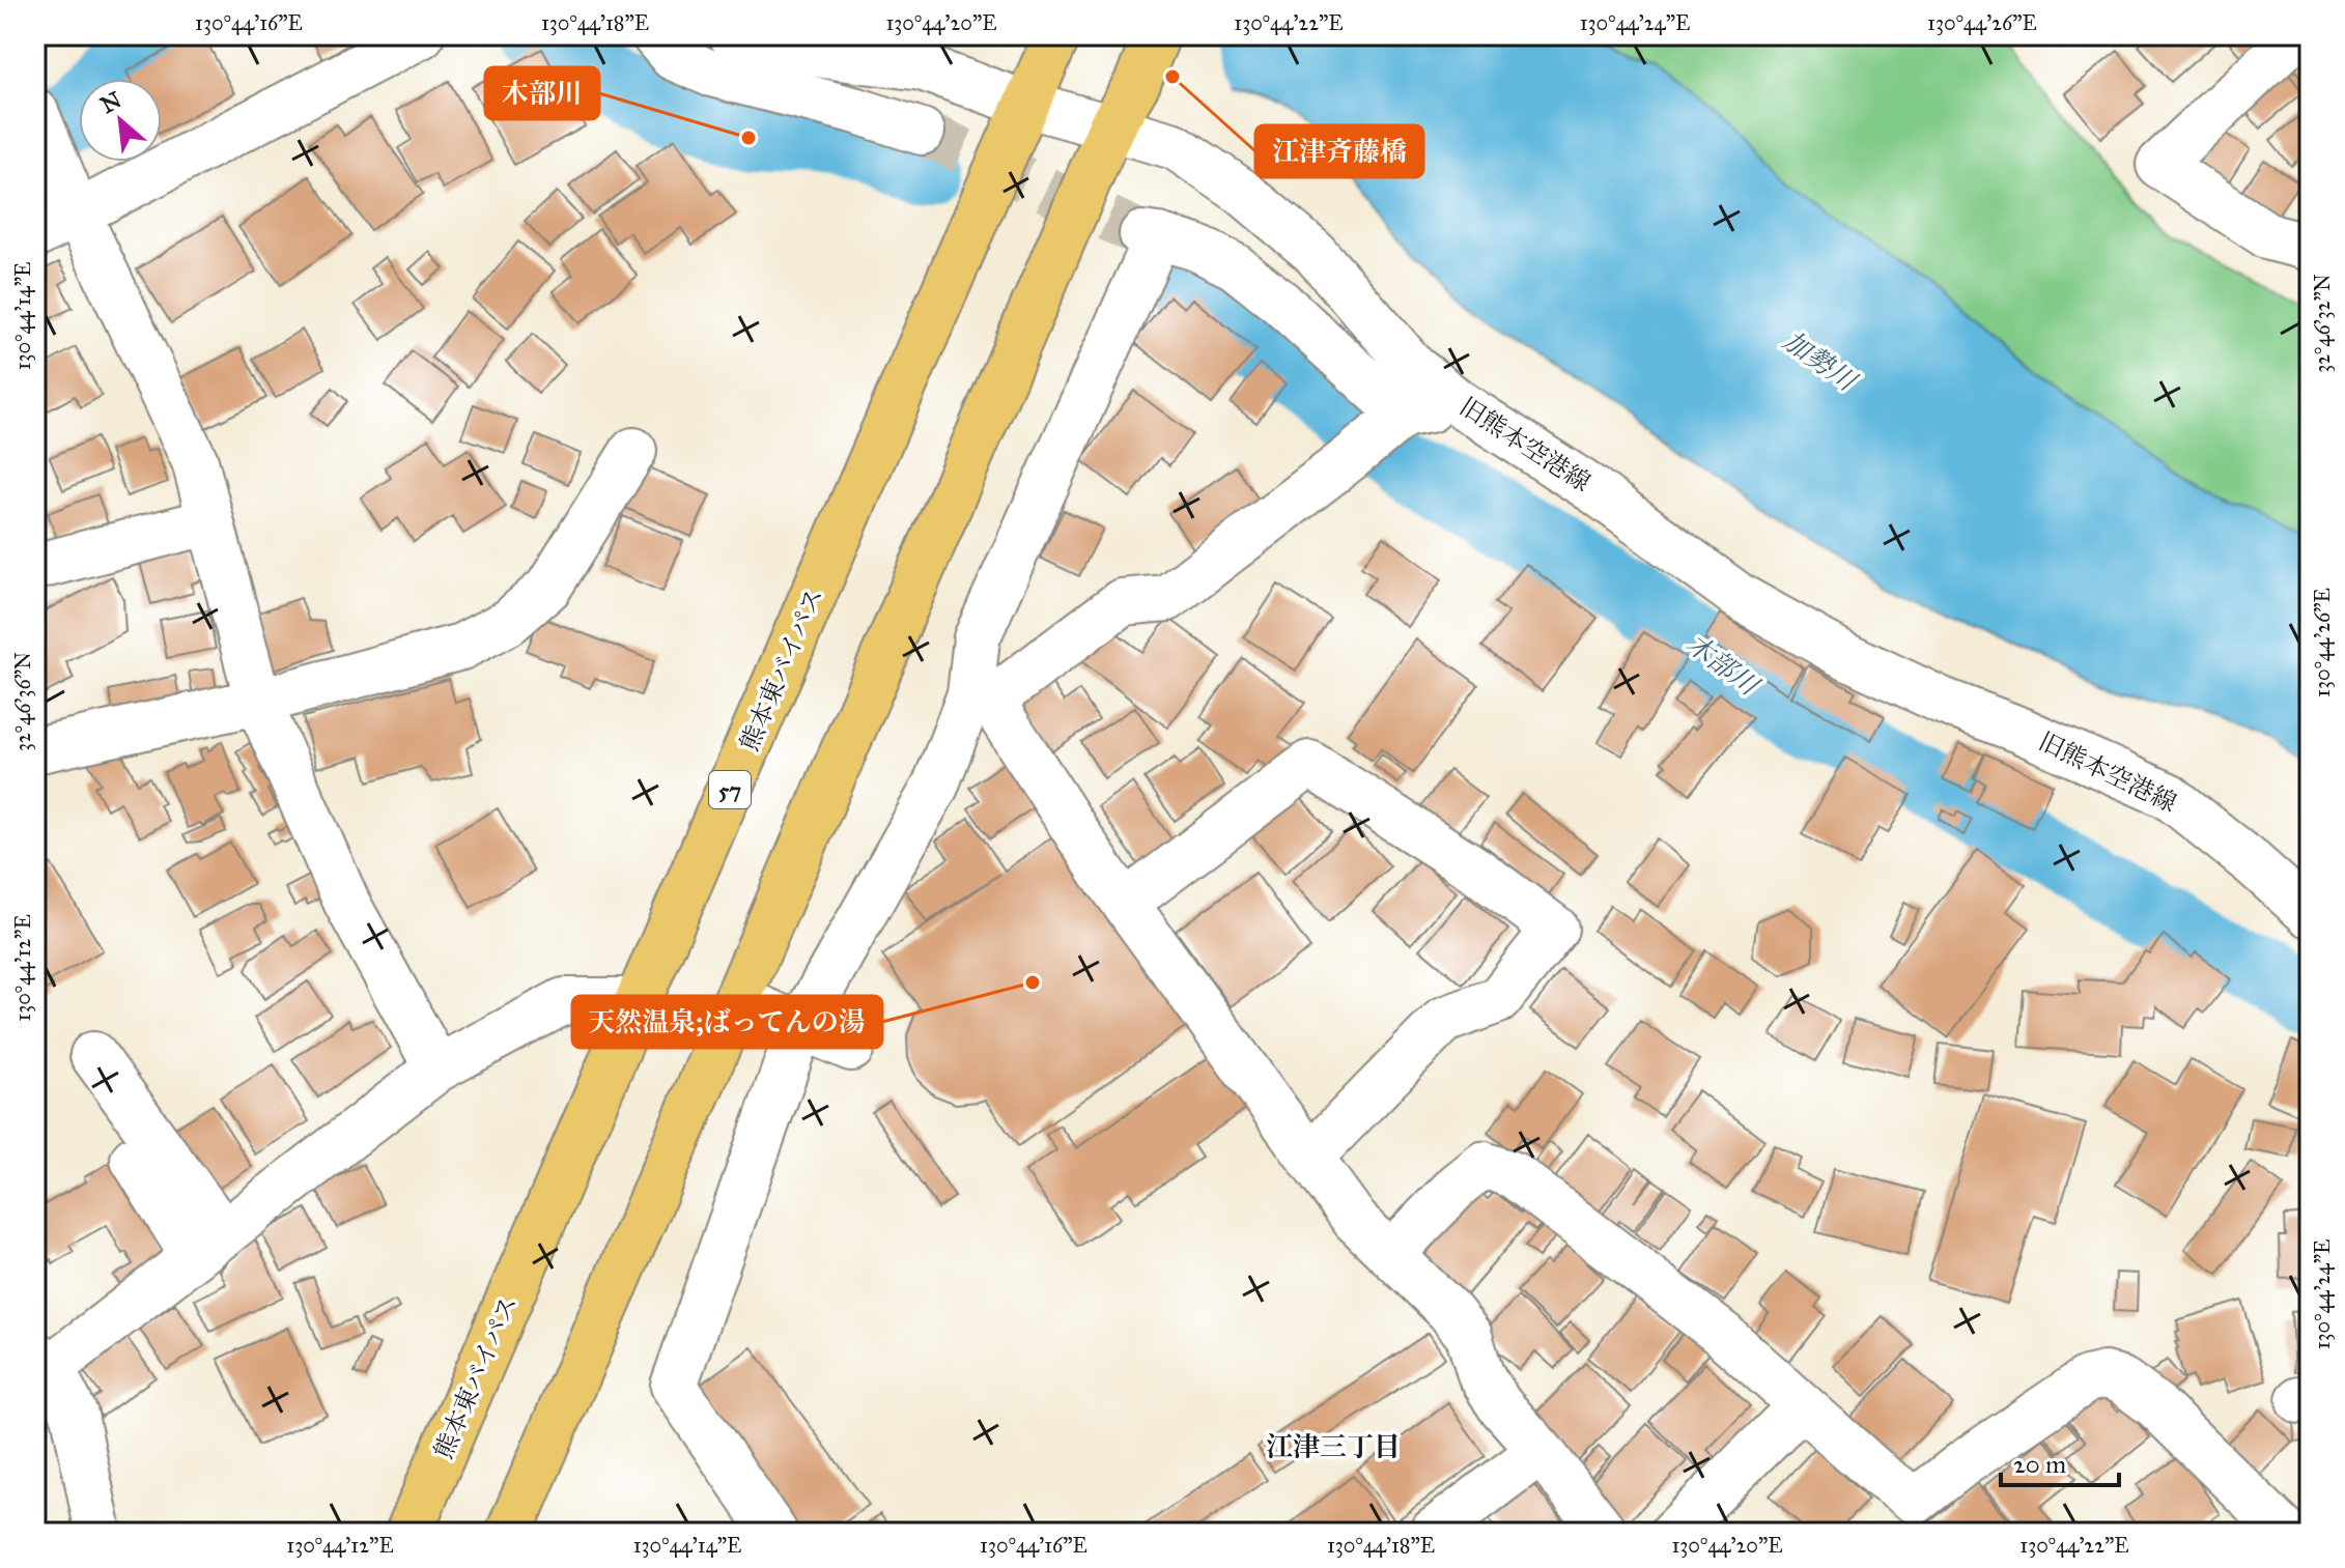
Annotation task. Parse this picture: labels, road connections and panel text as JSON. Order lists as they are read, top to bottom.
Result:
{
  "streets": {
    "highway": ["熊本東バイパス", "57"],
    "street": ["旧熊本空港線"]
  },
  "crossings": [
    ["旧熊本空港線", "熊本東バイパス"]
  ],
  "districts": ["江津三丁目"],
  "water": ["加勢川", "木部川"],
  "places": ["江津斉藤橋", "木部川", "天然温泉;ばってんの湯"],
  "scale_bar": "20 m",
  "north": "top left",
  "coordinates": [
    "130°44'16\"E",
    "130°44'18\"E",
    "130°44'20\"E",
    "130°44'22\"E",
    "130°44'24\"E",
    "130°44'26\"E",
    "130°44'14\"E",
    "32°46'32\"N",
    "32°46'36\"N",
    "130°44'12\"E"
  ]
}
